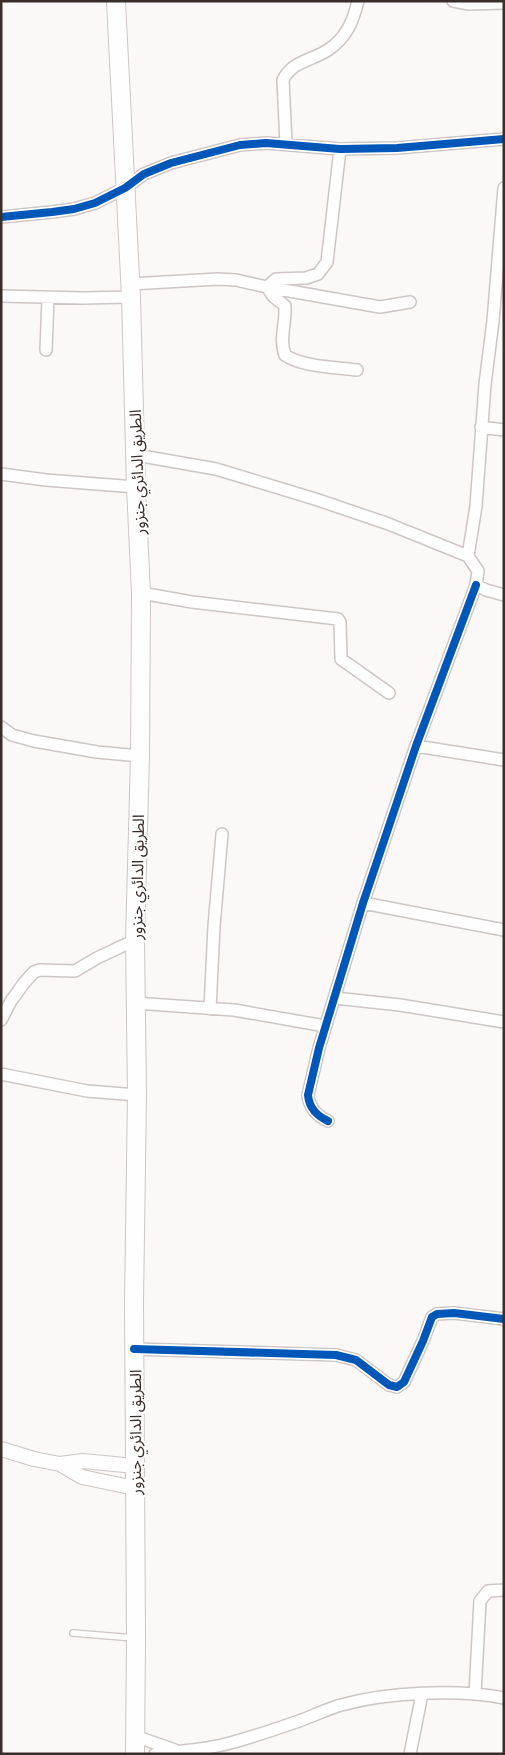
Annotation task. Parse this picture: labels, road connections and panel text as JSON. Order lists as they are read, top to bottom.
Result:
{
  "streets": {
    "main road": ["الطريق الدائري جنزور"]
  }
}
